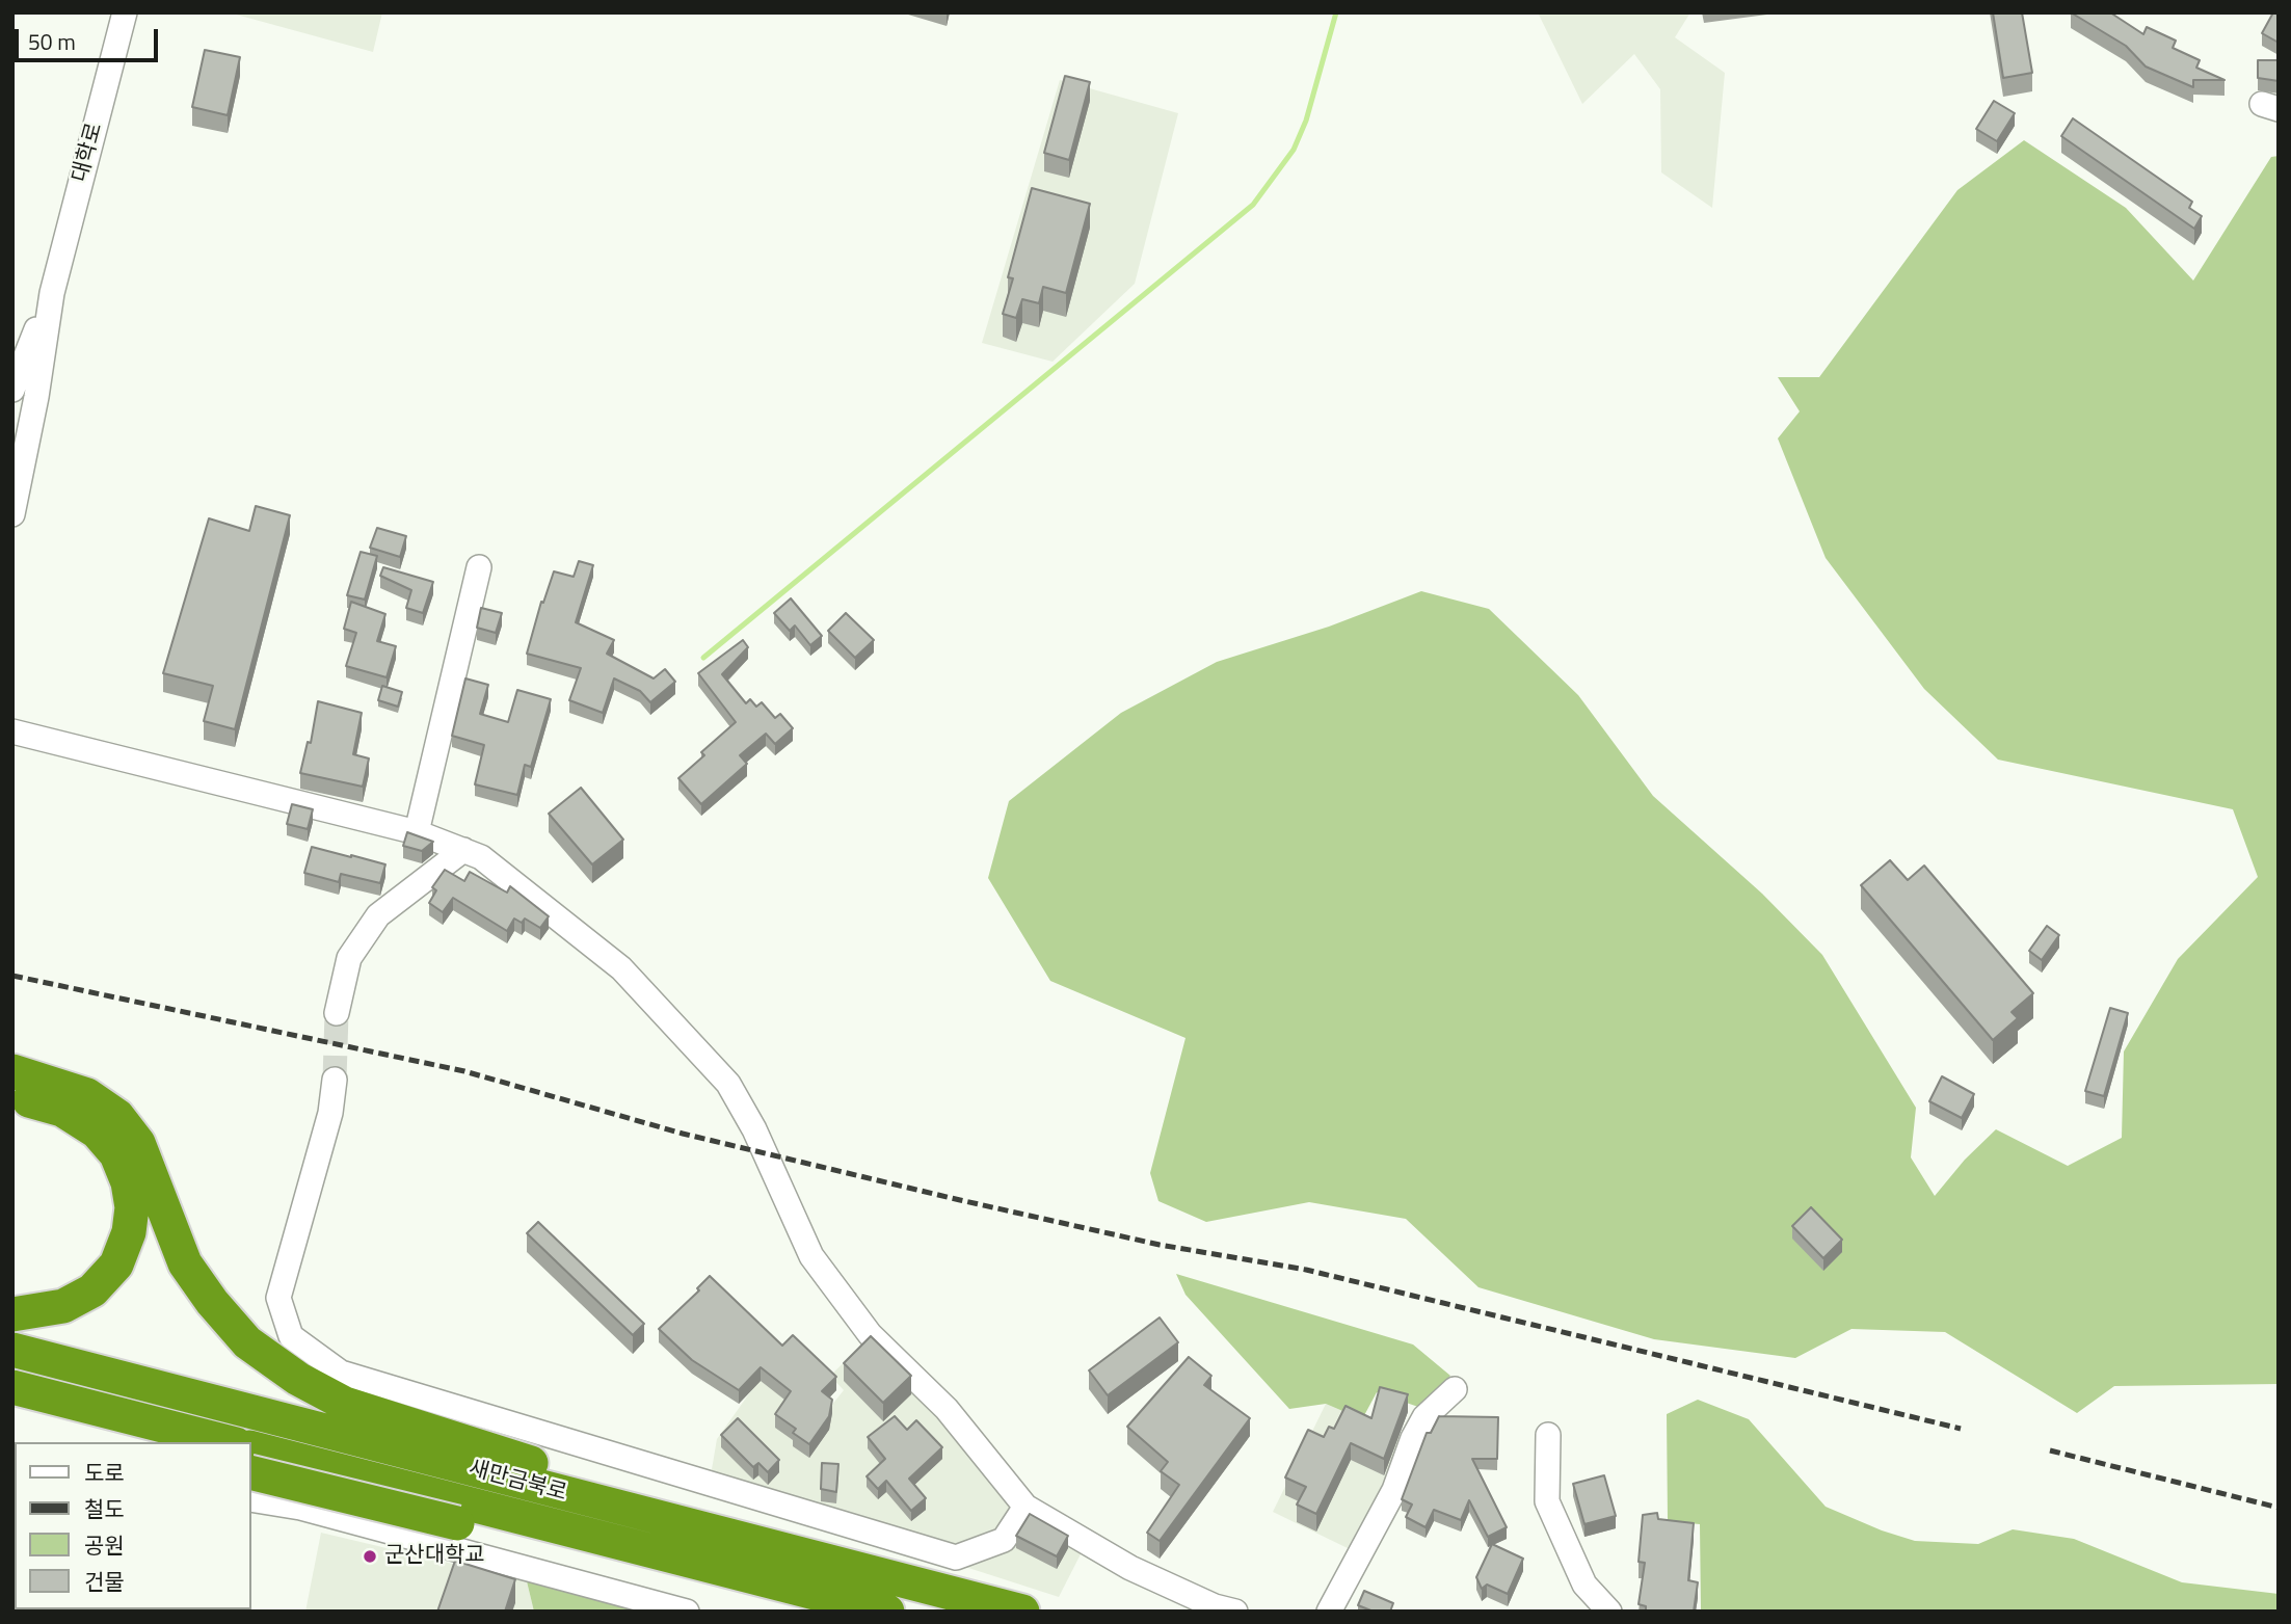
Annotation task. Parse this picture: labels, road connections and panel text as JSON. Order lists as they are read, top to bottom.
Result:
{
  "streets": {
    "highway": ["새만금북로"],
    "street": ["대학로"]
  },
  "places": ["군산대학교"],
  "legend": [
    "도로",
    "철도",
    "공원",
    "건물"
  ],
  "scale_bar": "50 m"
}
